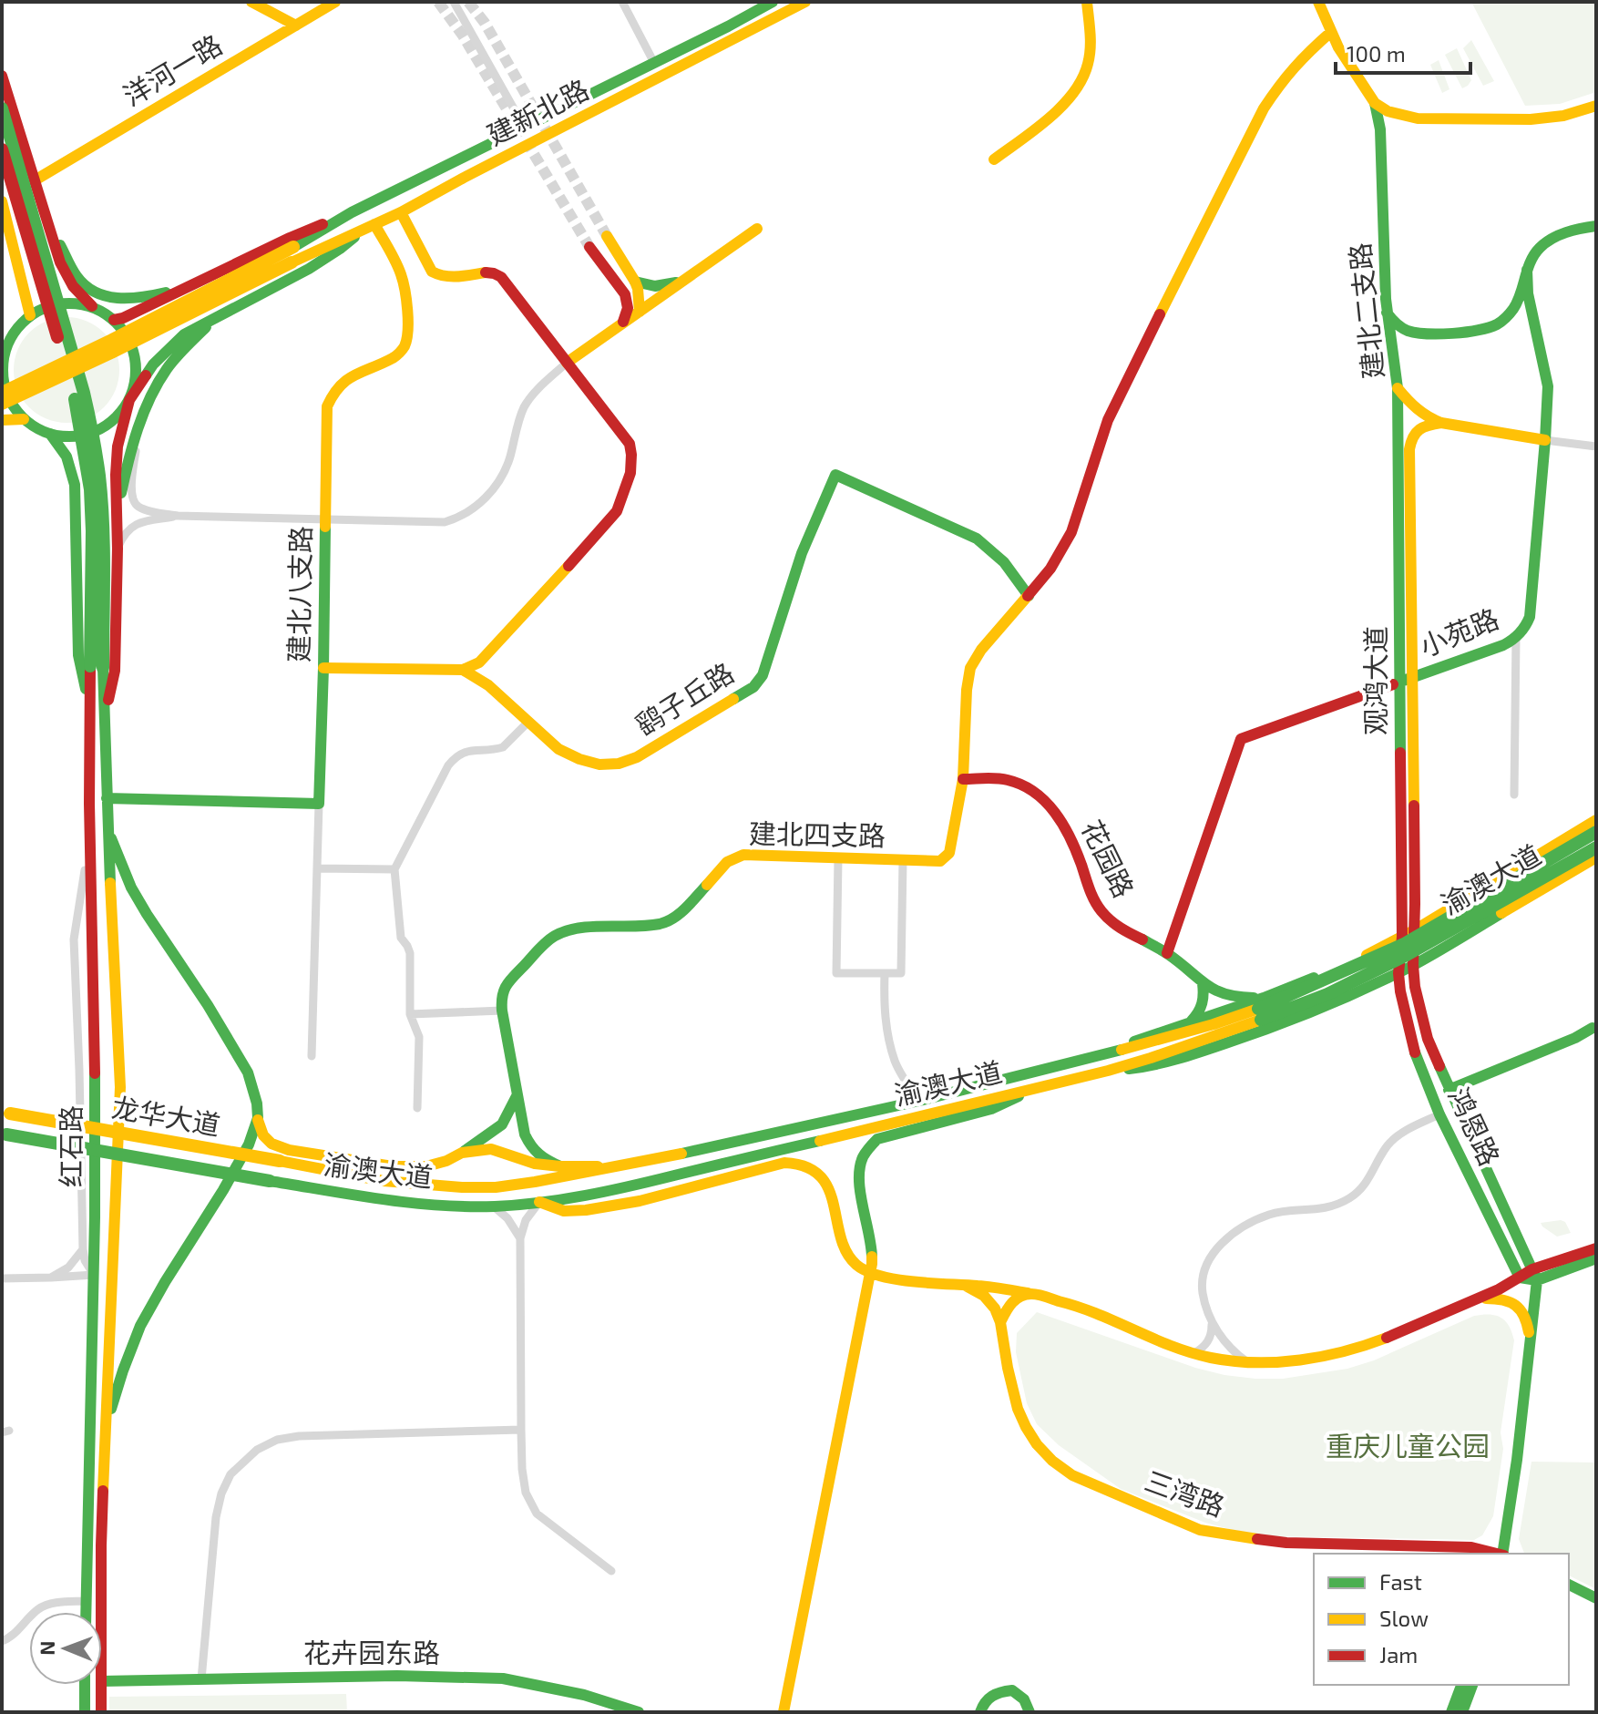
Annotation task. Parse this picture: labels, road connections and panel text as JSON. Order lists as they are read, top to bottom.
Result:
{
  "streets": {
    "main road": [
      "洋河一路",
      "建新北路",
      "建北二支路",
      "建北八支路",
      "小苑路",
      "观鸿大道",
      "鹞子丘路",
      "建北四支路",
      "花园路",
      "渝澳大道",
      "龙华大道",
      "鸿恩路",
      "红石路",
      "三湾路",
      "花卉园东路"
    ]
  },
  "crossings": [
    ["建新北路", "建北八支路"],
    ["建北二支路", "小苑路"],
    ["建北二支路", "观鸿大道"],
    ["小苑路", "观鸿大道"],
    ["小苑路", "花园路"],
    ["观鸿大道", "鸿恩路"],
    ["鹞子丘路", "建北四支路"],
    ["建北四支路", "花园路"],
    ["花园路", "渝澳大道"],
    ["渝澳大道", "龙华大道"]
  ],
  "parks": ["重庆儿童公园"],
  "legend": ["Fast", "Slow", "Jam"],
  "scale_bar": "100 m",
  "north": "left"
}
